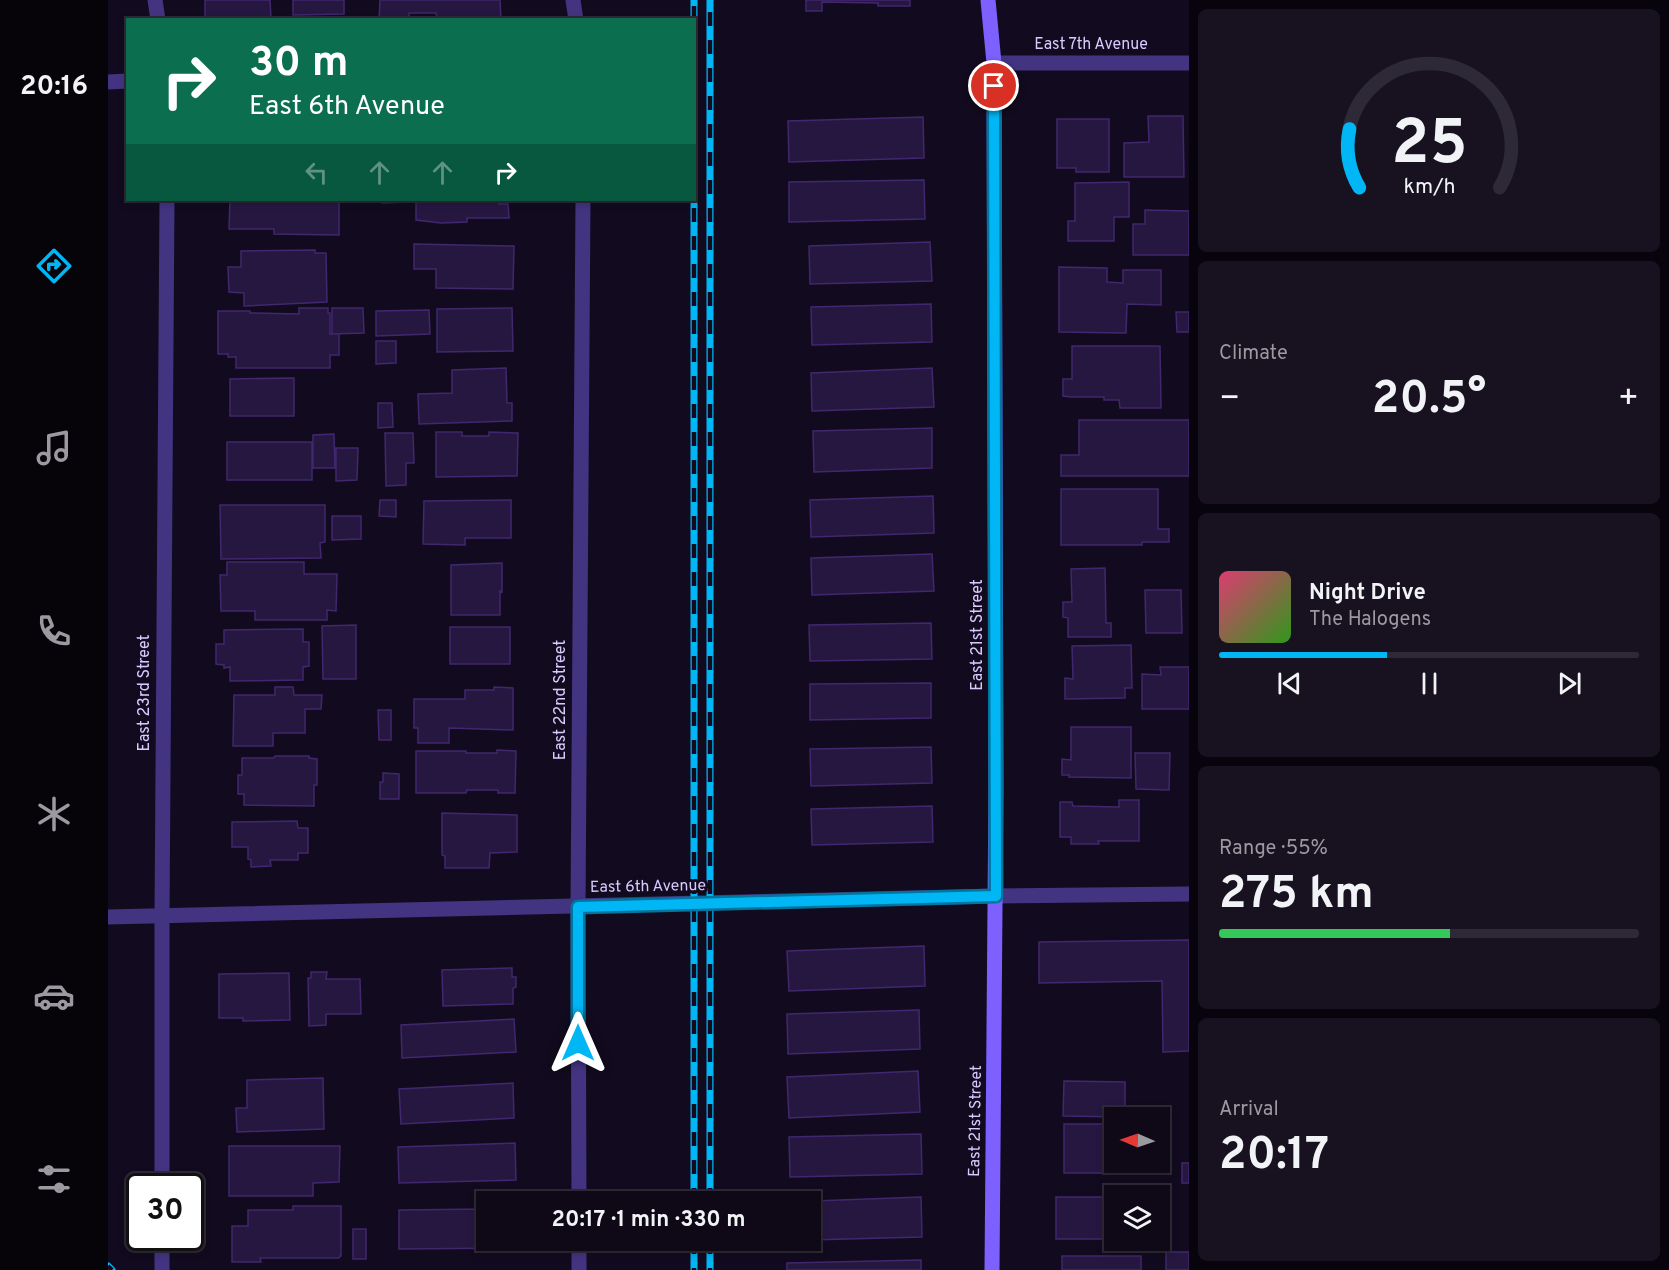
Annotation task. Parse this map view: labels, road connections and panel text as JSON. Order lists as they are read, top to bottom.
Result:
{
  "streets": {
    "main road": ["East 21st Street"],
    "street": [
      "East 7th Avenue",
      "East 23rd Street",
      "East 22nd Street",
      "East 6th Avenue"
    ]
  },
  "crossings": [
    ["East 7th Avenue", "East 21st Street"],
    ["East 21st Street", "East 6th Avenue"],
    ["East 23rd Street", "East 6th Avenue"],
    ["East 22nd Street", "East 6th Avenue"]
  ],
  "north": "left",
  "page": {
    "tabs": "20:16",
    "turn": ["30 m", "East 6th Avenue"],
    "tile": [
      "Climate",
      ["Range · 55%", "275 km"],
      ["Arrival", "20:17"]
    ],
    "heat": ["−", "20.5°", "+"],
    "song": ["Night Drive", "The Halogens"],
    "limit": "30",
    "trip": "20:17 · 1 min · 330 m",
    "gauge": ["25", "km/h"]
  }
}
